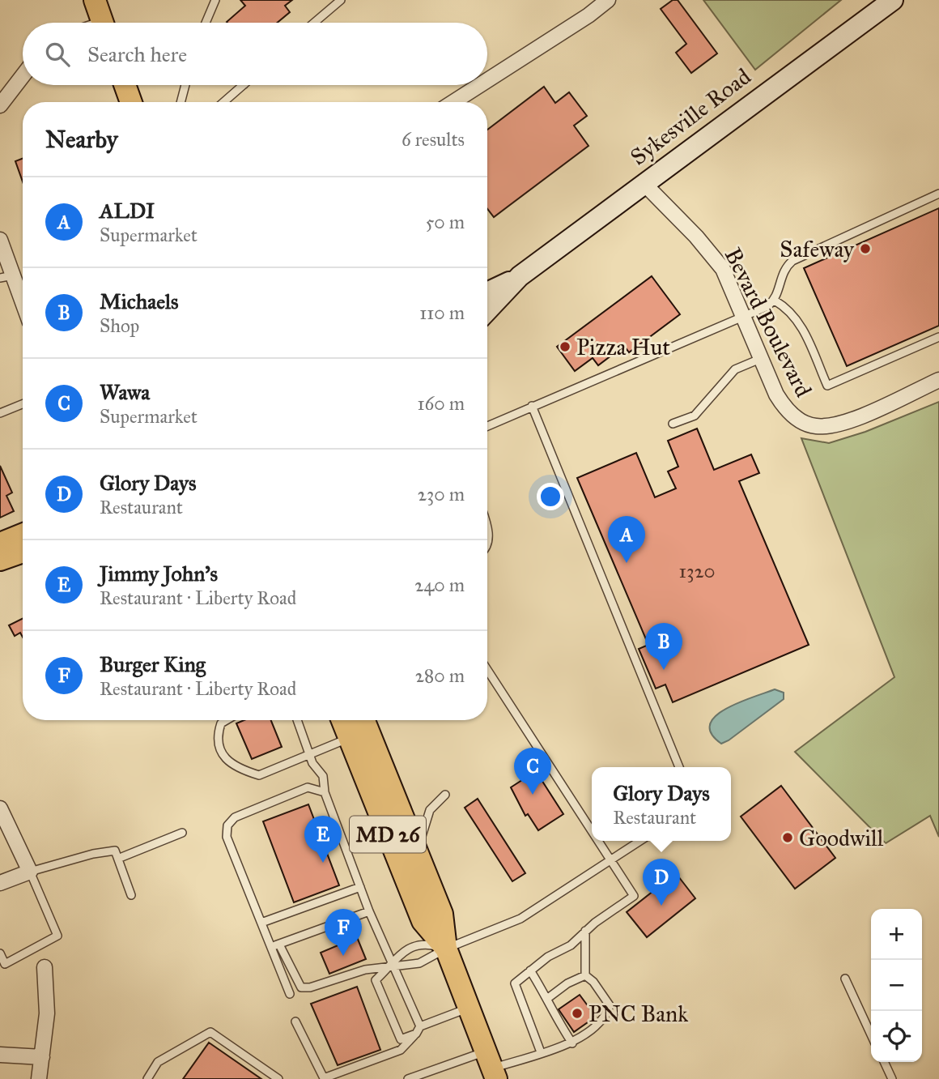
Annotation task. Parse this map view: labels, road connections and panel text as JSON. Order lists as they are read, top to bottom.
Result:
{
  "streets": {
    "main road": ["Sykesville Road", "MD 26"],
    "street": ["Bevard Boulevard"]
  },
  "crossings": [
    ["Sykesville Road", "Bevard Boulevard"]
  ],
  "places": [
    "Safeway",
    "Pizza Hut",
    "Goodwill",
    "PNC Bank"
  ],
  "house_numbers": ["1320"],
  "page": {
    "search": "Search here",
    "heading": ["Nearby", "6 results"],
    "list": [
      {
        "mark": "A",
        "name": "ALDI",
        "note": "Supermarket",
        "value": "50 m"
      },
      {
        "mark": "B",
        "name": "Michaels",
        "note": "Shop",
        "value": "110 m"
      },
      {
        "mark": "C",
        "name": "Wawa",
        "note": "Supermarket",
        "value": "160 m"
      },
      {
        "mark": "D",
        "name": "Glory Days",
        "note": "Restaurant",
        "value": "230 m"
      },
      {
        "mark": "E",
        "name": "Jimmy John's",
        "note": "Restaurant · Liberty Road",
        "value": "240 m"
      },
      {
        "mark": "F",
        "name": "Burger King",
        "note": "Restaurant · Liberty Road",
        "value": "280 m"
      }
    ],
    "pins": [
      "A",
      "B",
      "C",
      "E",
      "D",
      "F"
    ],
    "popup": ["Glory Days", "Restaurant"],
    "map_buttons": ["+", "−"]
  }
}
